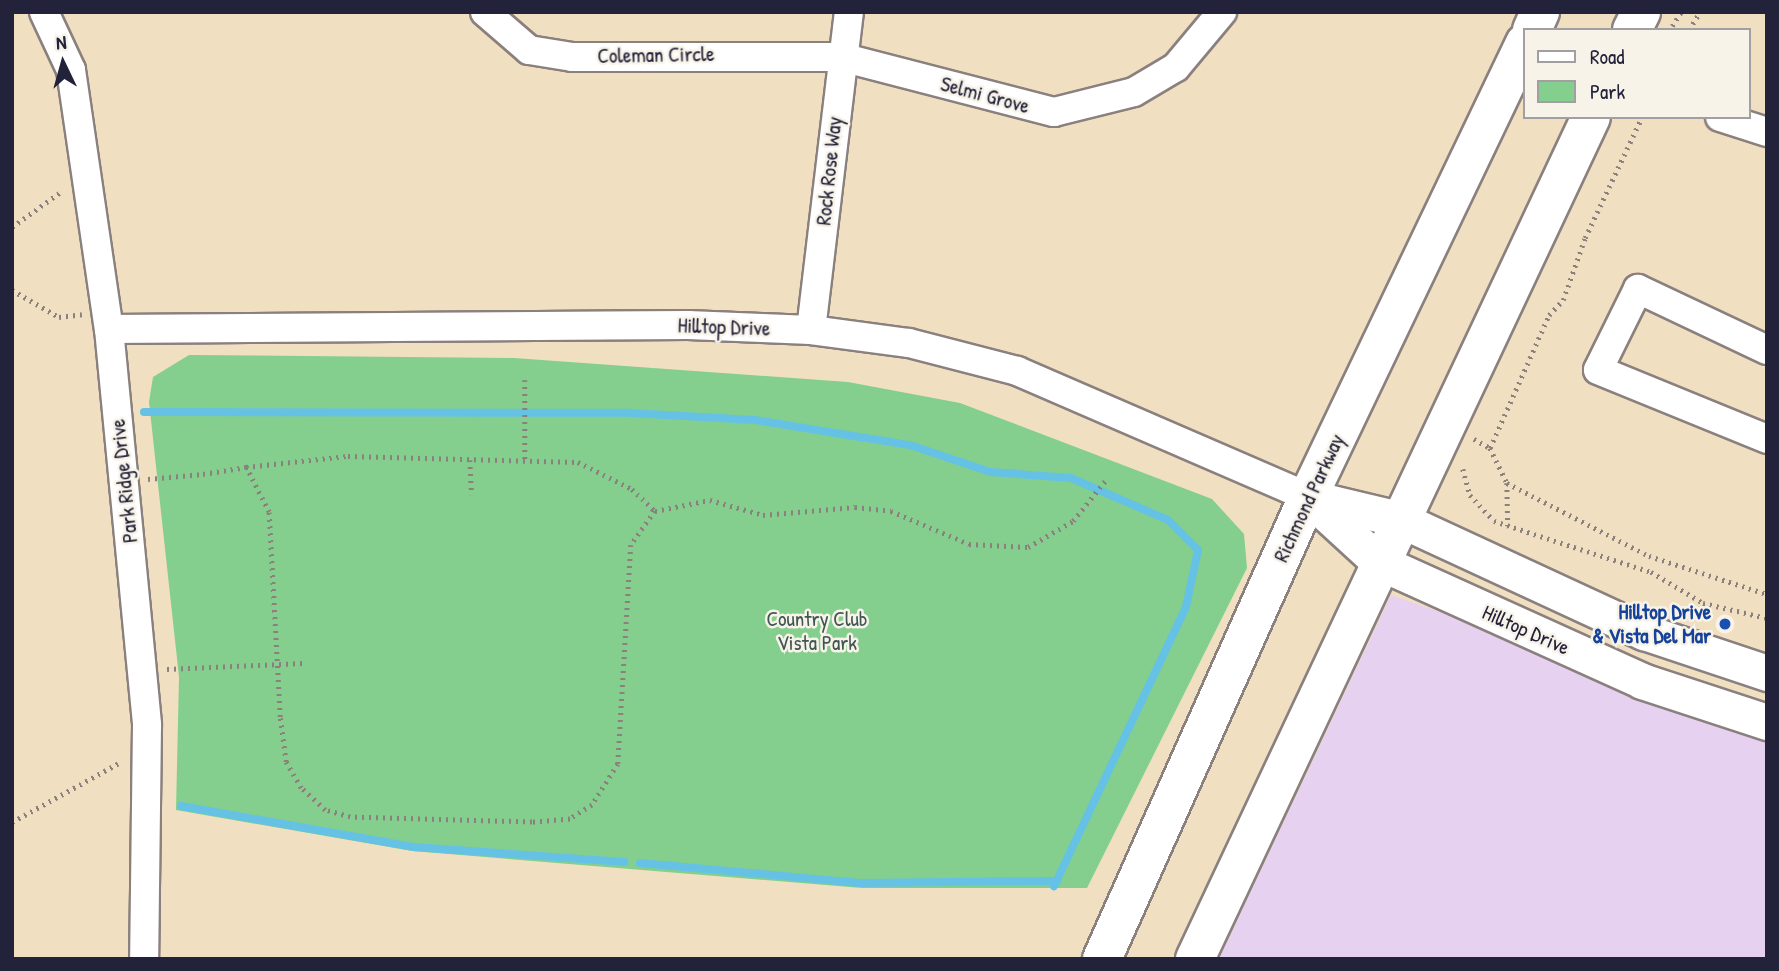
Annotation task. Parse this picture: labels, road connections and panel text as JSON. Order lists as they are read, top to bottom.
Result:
{
  "streets": {
    "highway": ["Richmond Parkway"],
    "main road": ["Hilltop Drive"],
    "street": [
      "Coleman Circle",
      "Selmi Grove",
      "Rock Rose Way",
      "Park Ridge Drive"
    ]
  },
  "crossings": [
    ["Coleman Circle", "Selmi Grove"],
    ["Coleman Circle", "Rock Rose Way"],
    ["Selmi Grove", "Rock Rose Way"],
    ["Rock Rose Way", "Hilltop Drive"],
    ["Hilltop Drive", "Park Ridge Drive"],
    ["Hilltop Drive", "Richmond Parkway"]
  ],
  "parks": ["Country Club Vista Park"],
  "places": ["Hilltop Drive & Vista Del Mar"],
  "legend": ["Road", "Park"],
  "north": "top"
}
